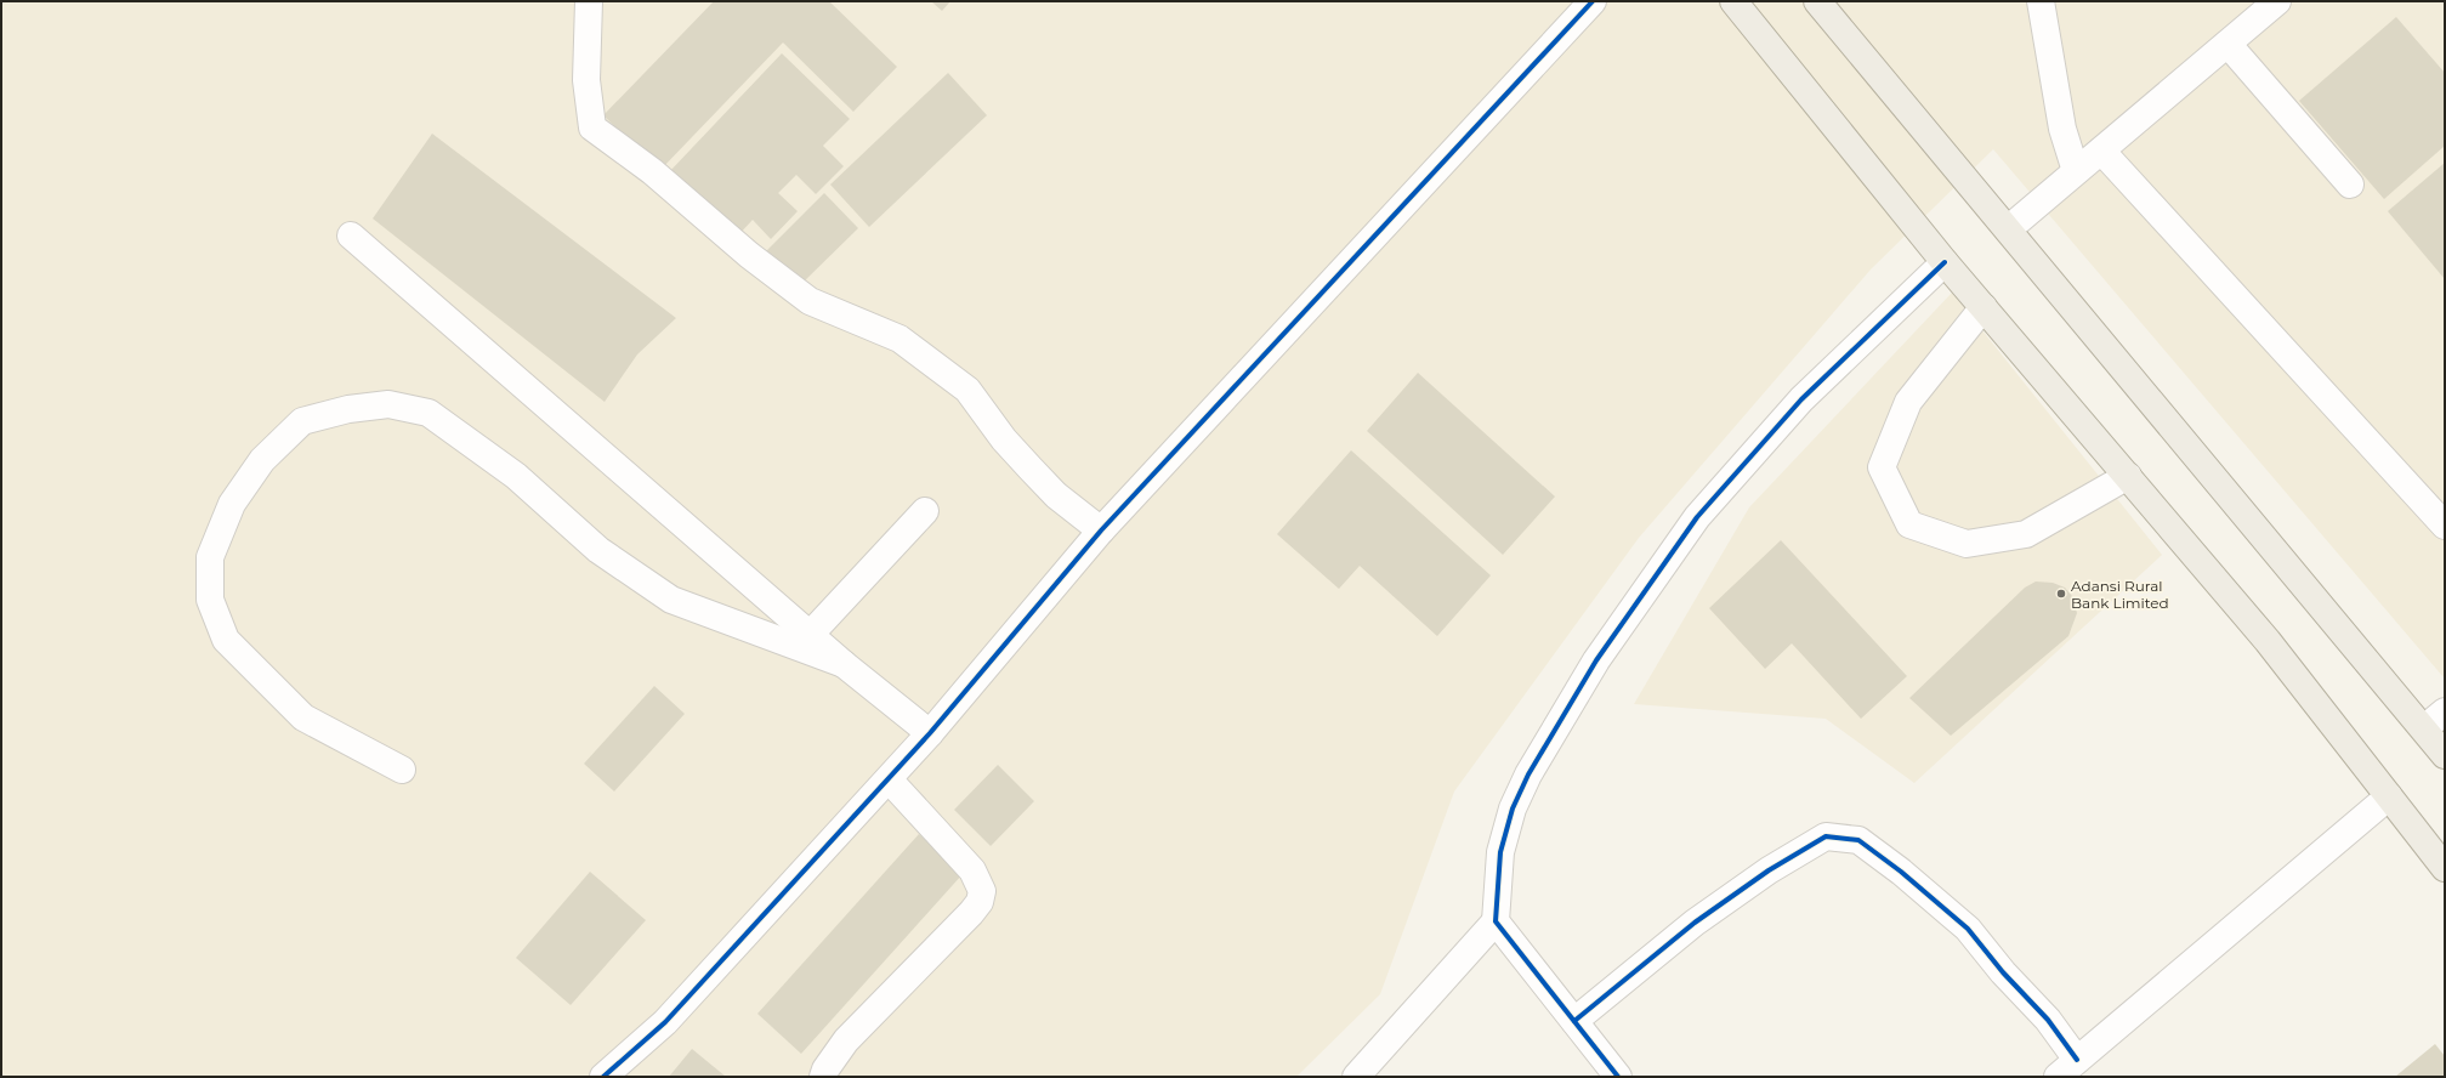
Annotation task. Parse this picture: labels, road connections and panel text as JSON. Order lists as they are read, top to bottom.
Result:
{
  "places": ["Adansi Rural Bank Limited"]
}
